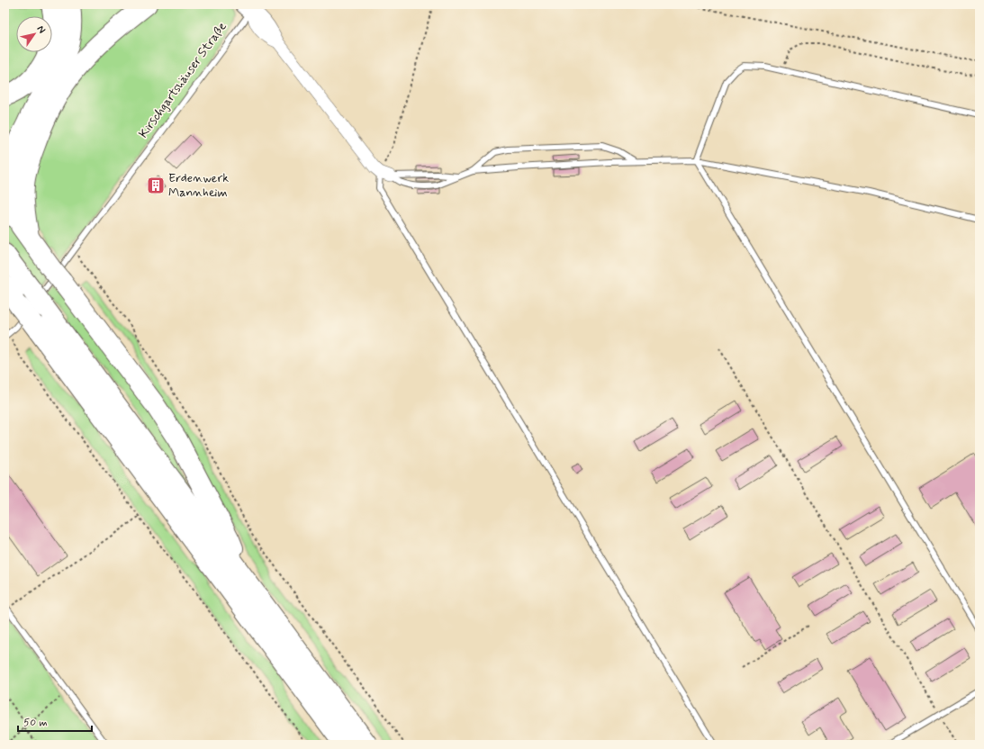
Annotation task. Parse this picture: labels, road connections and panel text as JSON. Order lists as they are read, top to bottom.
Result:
{
  "streets": {
    "lane": ["Kirschgartshäuser Straße"]
  },
  "places": {
    "building": ["Erdenwerk Mannheim"]
  },
  "scale_bar": "50 m",
  "north": "top right"
}
